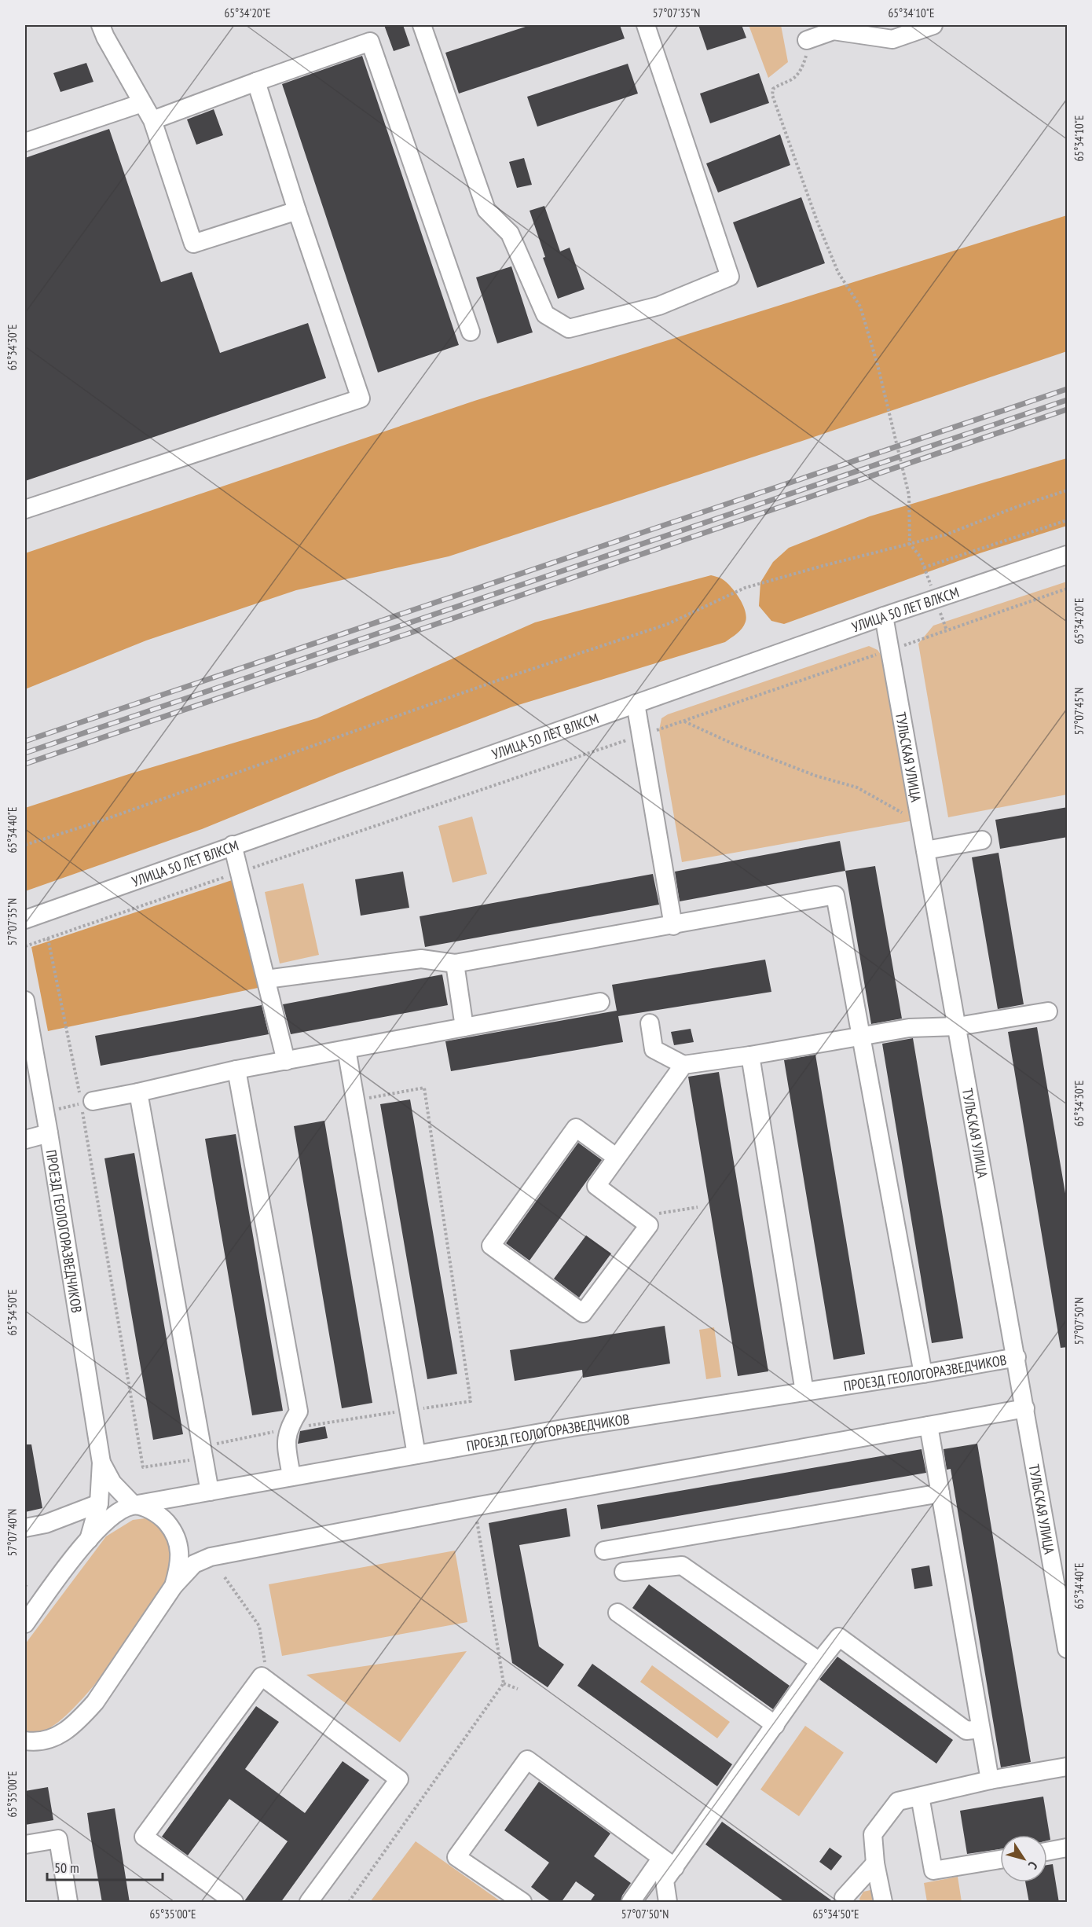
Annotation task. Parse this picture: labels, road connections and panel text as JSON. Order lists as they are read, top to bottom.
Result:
{
  "streets": {
    "street": ["УЛИЦА 50 ЛЕТ ВЛКСМ", "ТУЛЬСКАЯ УЛИЦА", "ПРОЕЗД ГЕОЛОГОРАЗВЕДЧИКОВ"]
  },
  "crossings": [
    ["УЛИЦА 50 ЛЕТ ВЛКСМ", "ТУЛЬСКАЯ УЛИЦА"],
    ["ТУЛЬСКАЯ УЛИЦА", "ПРОЕЗД ГЕОЛОГОРАЗВЕДЧИКОВ"]
  ],
  "scale_bar": "50 m",
  "north": "bottom right",
  "coordinates": [
    "65°34'20\"E",
    "57°07'35\"N",
    "65°34'10\"E",
    "65°34'30\"E",
    "57°07'45\"N",
    "65°34'40\"E",
    "65°34'50\"E",
    "57°07'50\"N",
    "57°07'40\"N",
    "65°35'00\"E"
  ]
}
